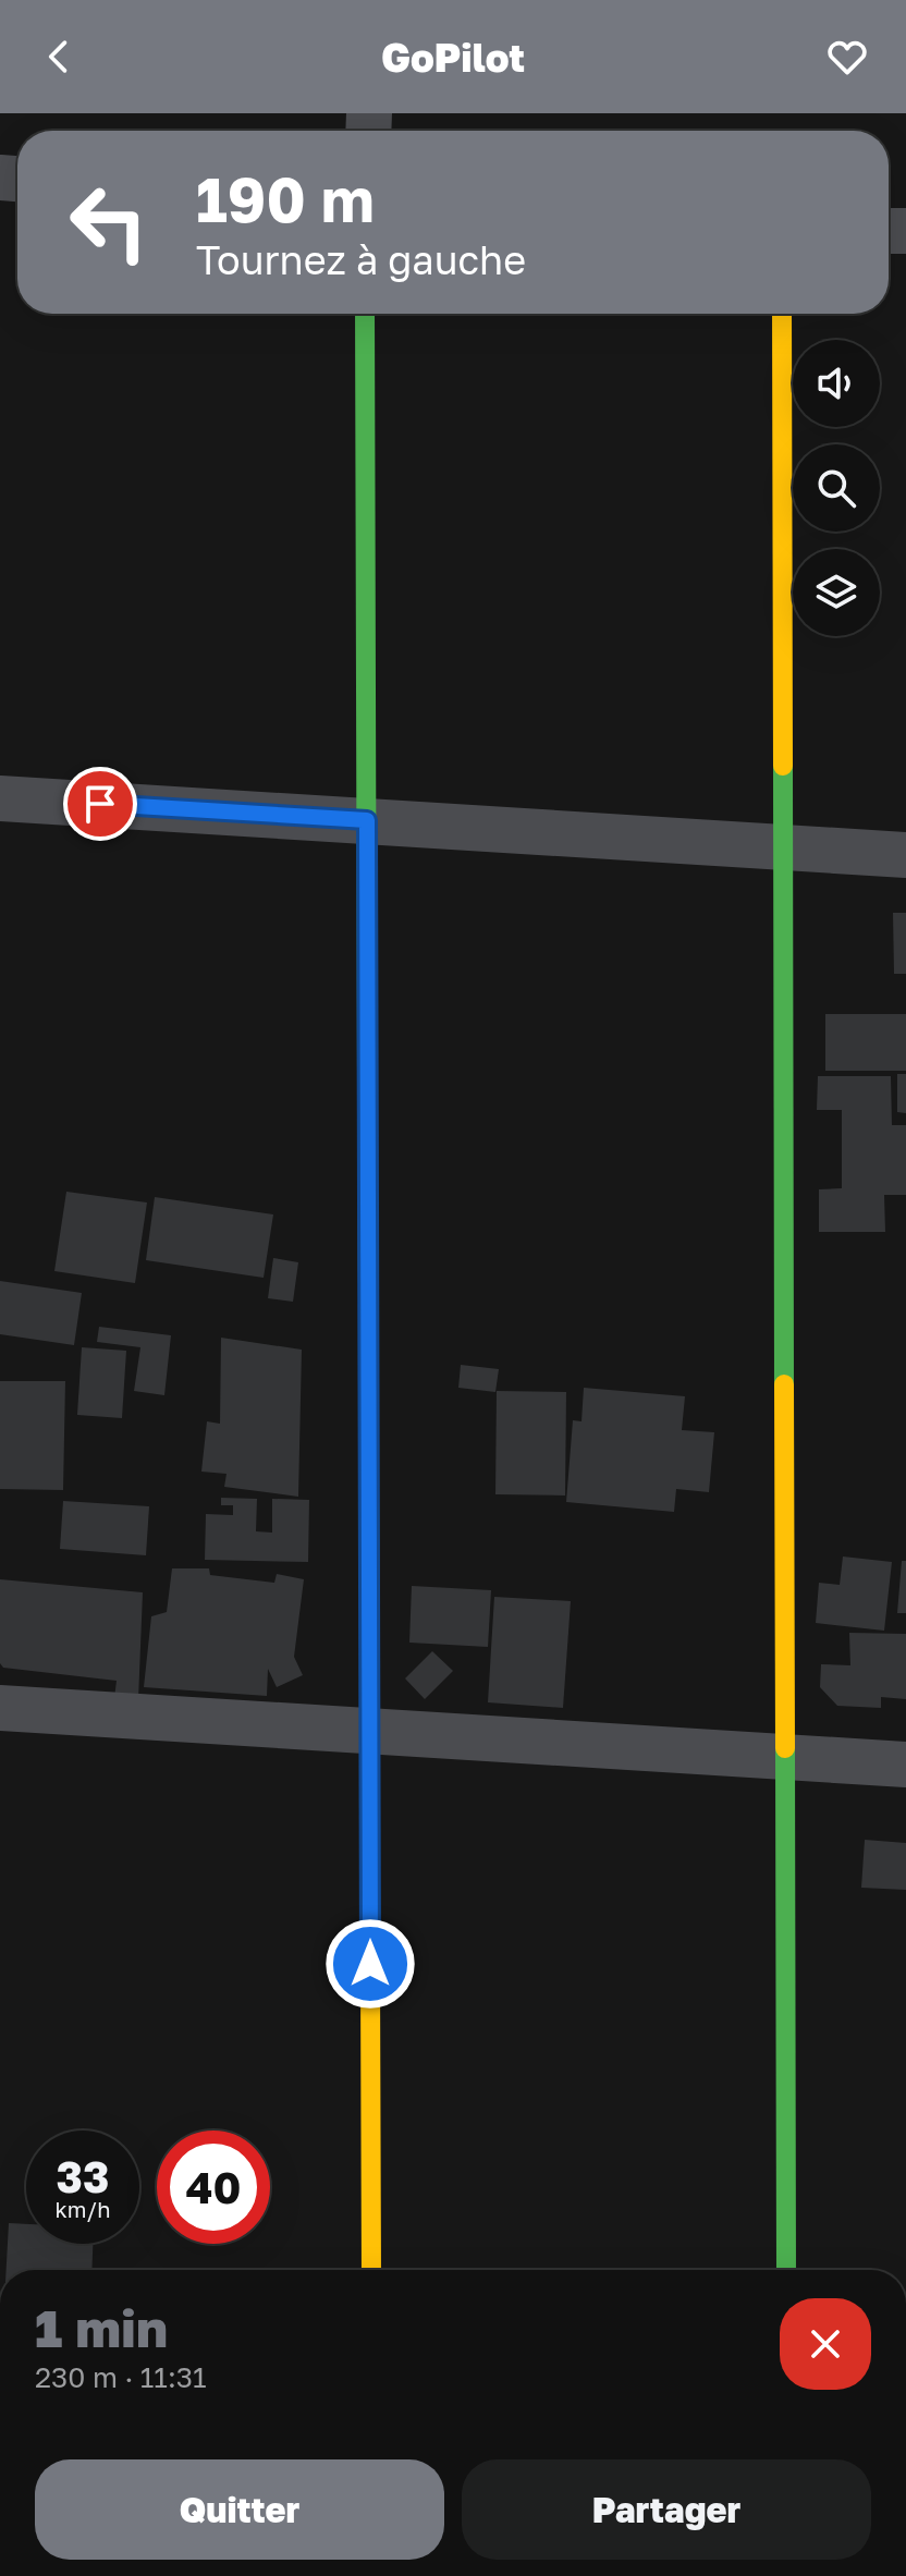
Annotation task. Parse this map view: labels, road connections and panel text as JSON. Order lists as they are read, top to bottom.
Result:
{
  "page": {
    "header": "GoPilot",
    "turn": ["190 m", "Tournez à gauche"],
    "speed": "33 km/h",
    "limit": "40",
    "heading": ["1 min", "230 m · 11:31"],
    "buttons": ["Quitter", "Partager"]
  }
}
